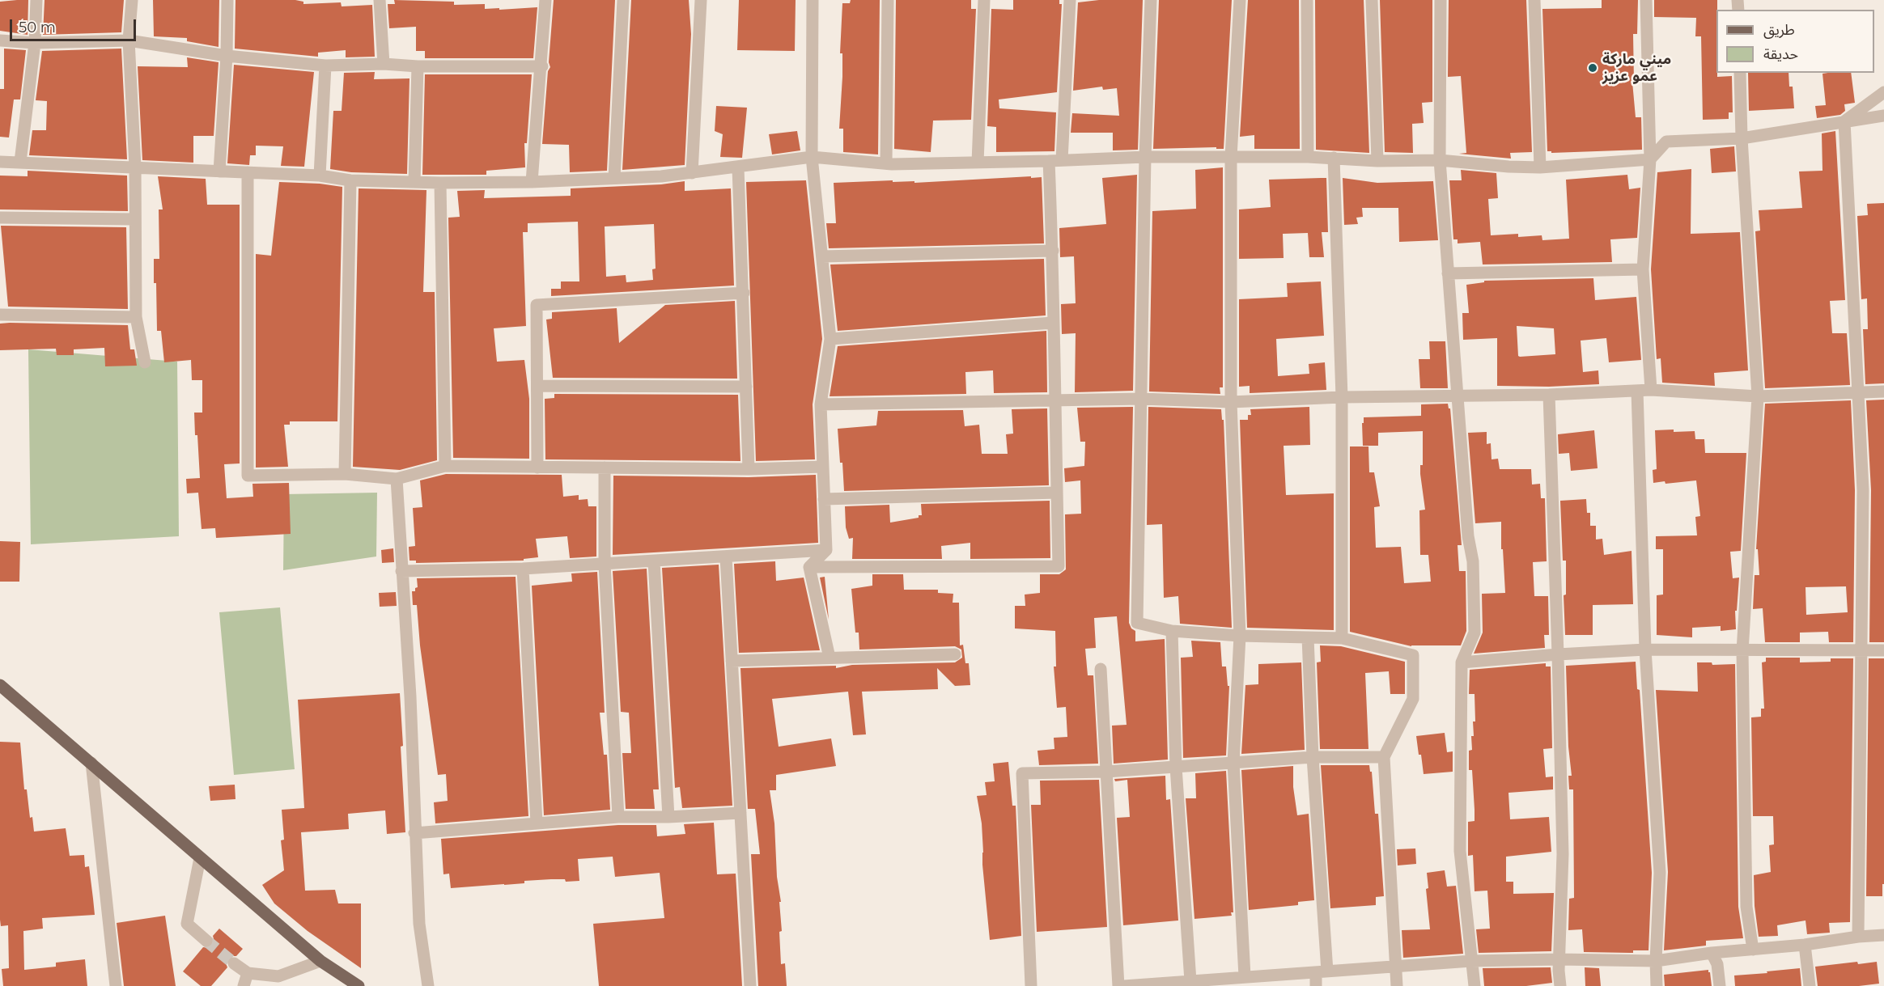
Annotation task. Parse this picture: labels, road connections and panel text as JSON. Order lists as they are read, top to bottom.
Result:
{
  "places": ["ميني ماركة عمو عزيز"],
  "legend": ["طريق", "حديقة"],
  "scale_bar": "50 m"
}
